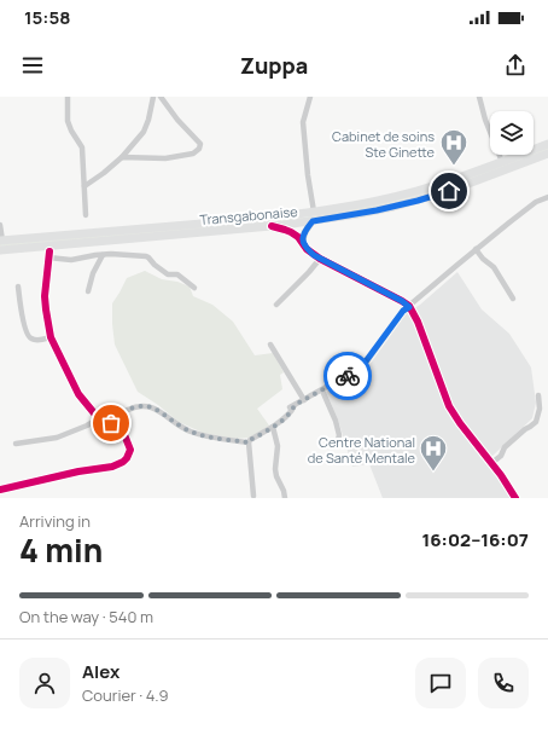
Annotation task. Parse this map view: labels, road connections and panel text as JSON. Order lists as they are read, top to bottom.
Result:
{
  "streets": {
    "highway": ["Transgabonaise"]
  },
  "places": {
    "hospital": ["Cabinet de soins Ste Ginette", "Centre National de Santé Mentale"]
  },
  "page": {
    "status": "15:58",
    "header": "Zuppa",
    "heading": ["4 min", "Arriving in", "16:02–16:07"],
    "panel": ["Alex", "Courier · 4.9"],
    "bar": "On the way · 540 m"
  }
}
